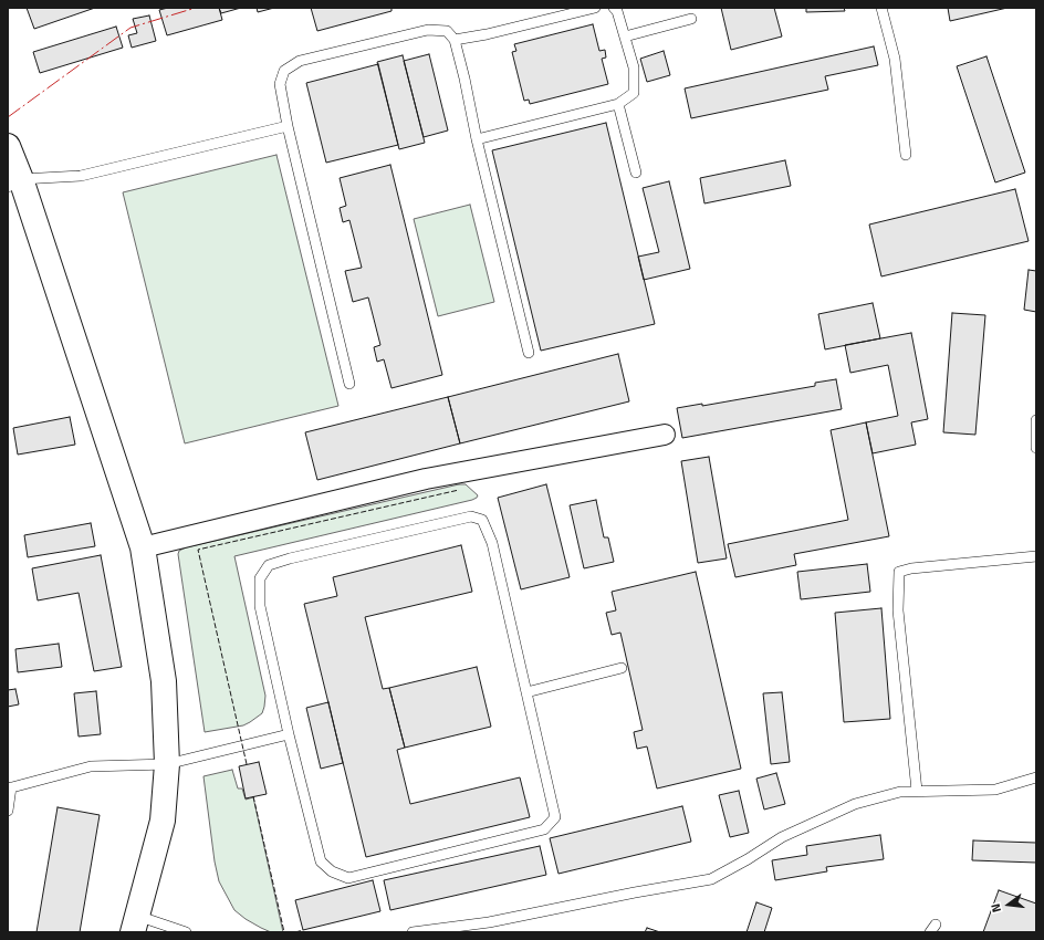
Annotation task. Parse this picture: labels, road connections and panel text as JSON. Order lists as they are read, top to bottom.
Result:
{
  "north": "left"
}
